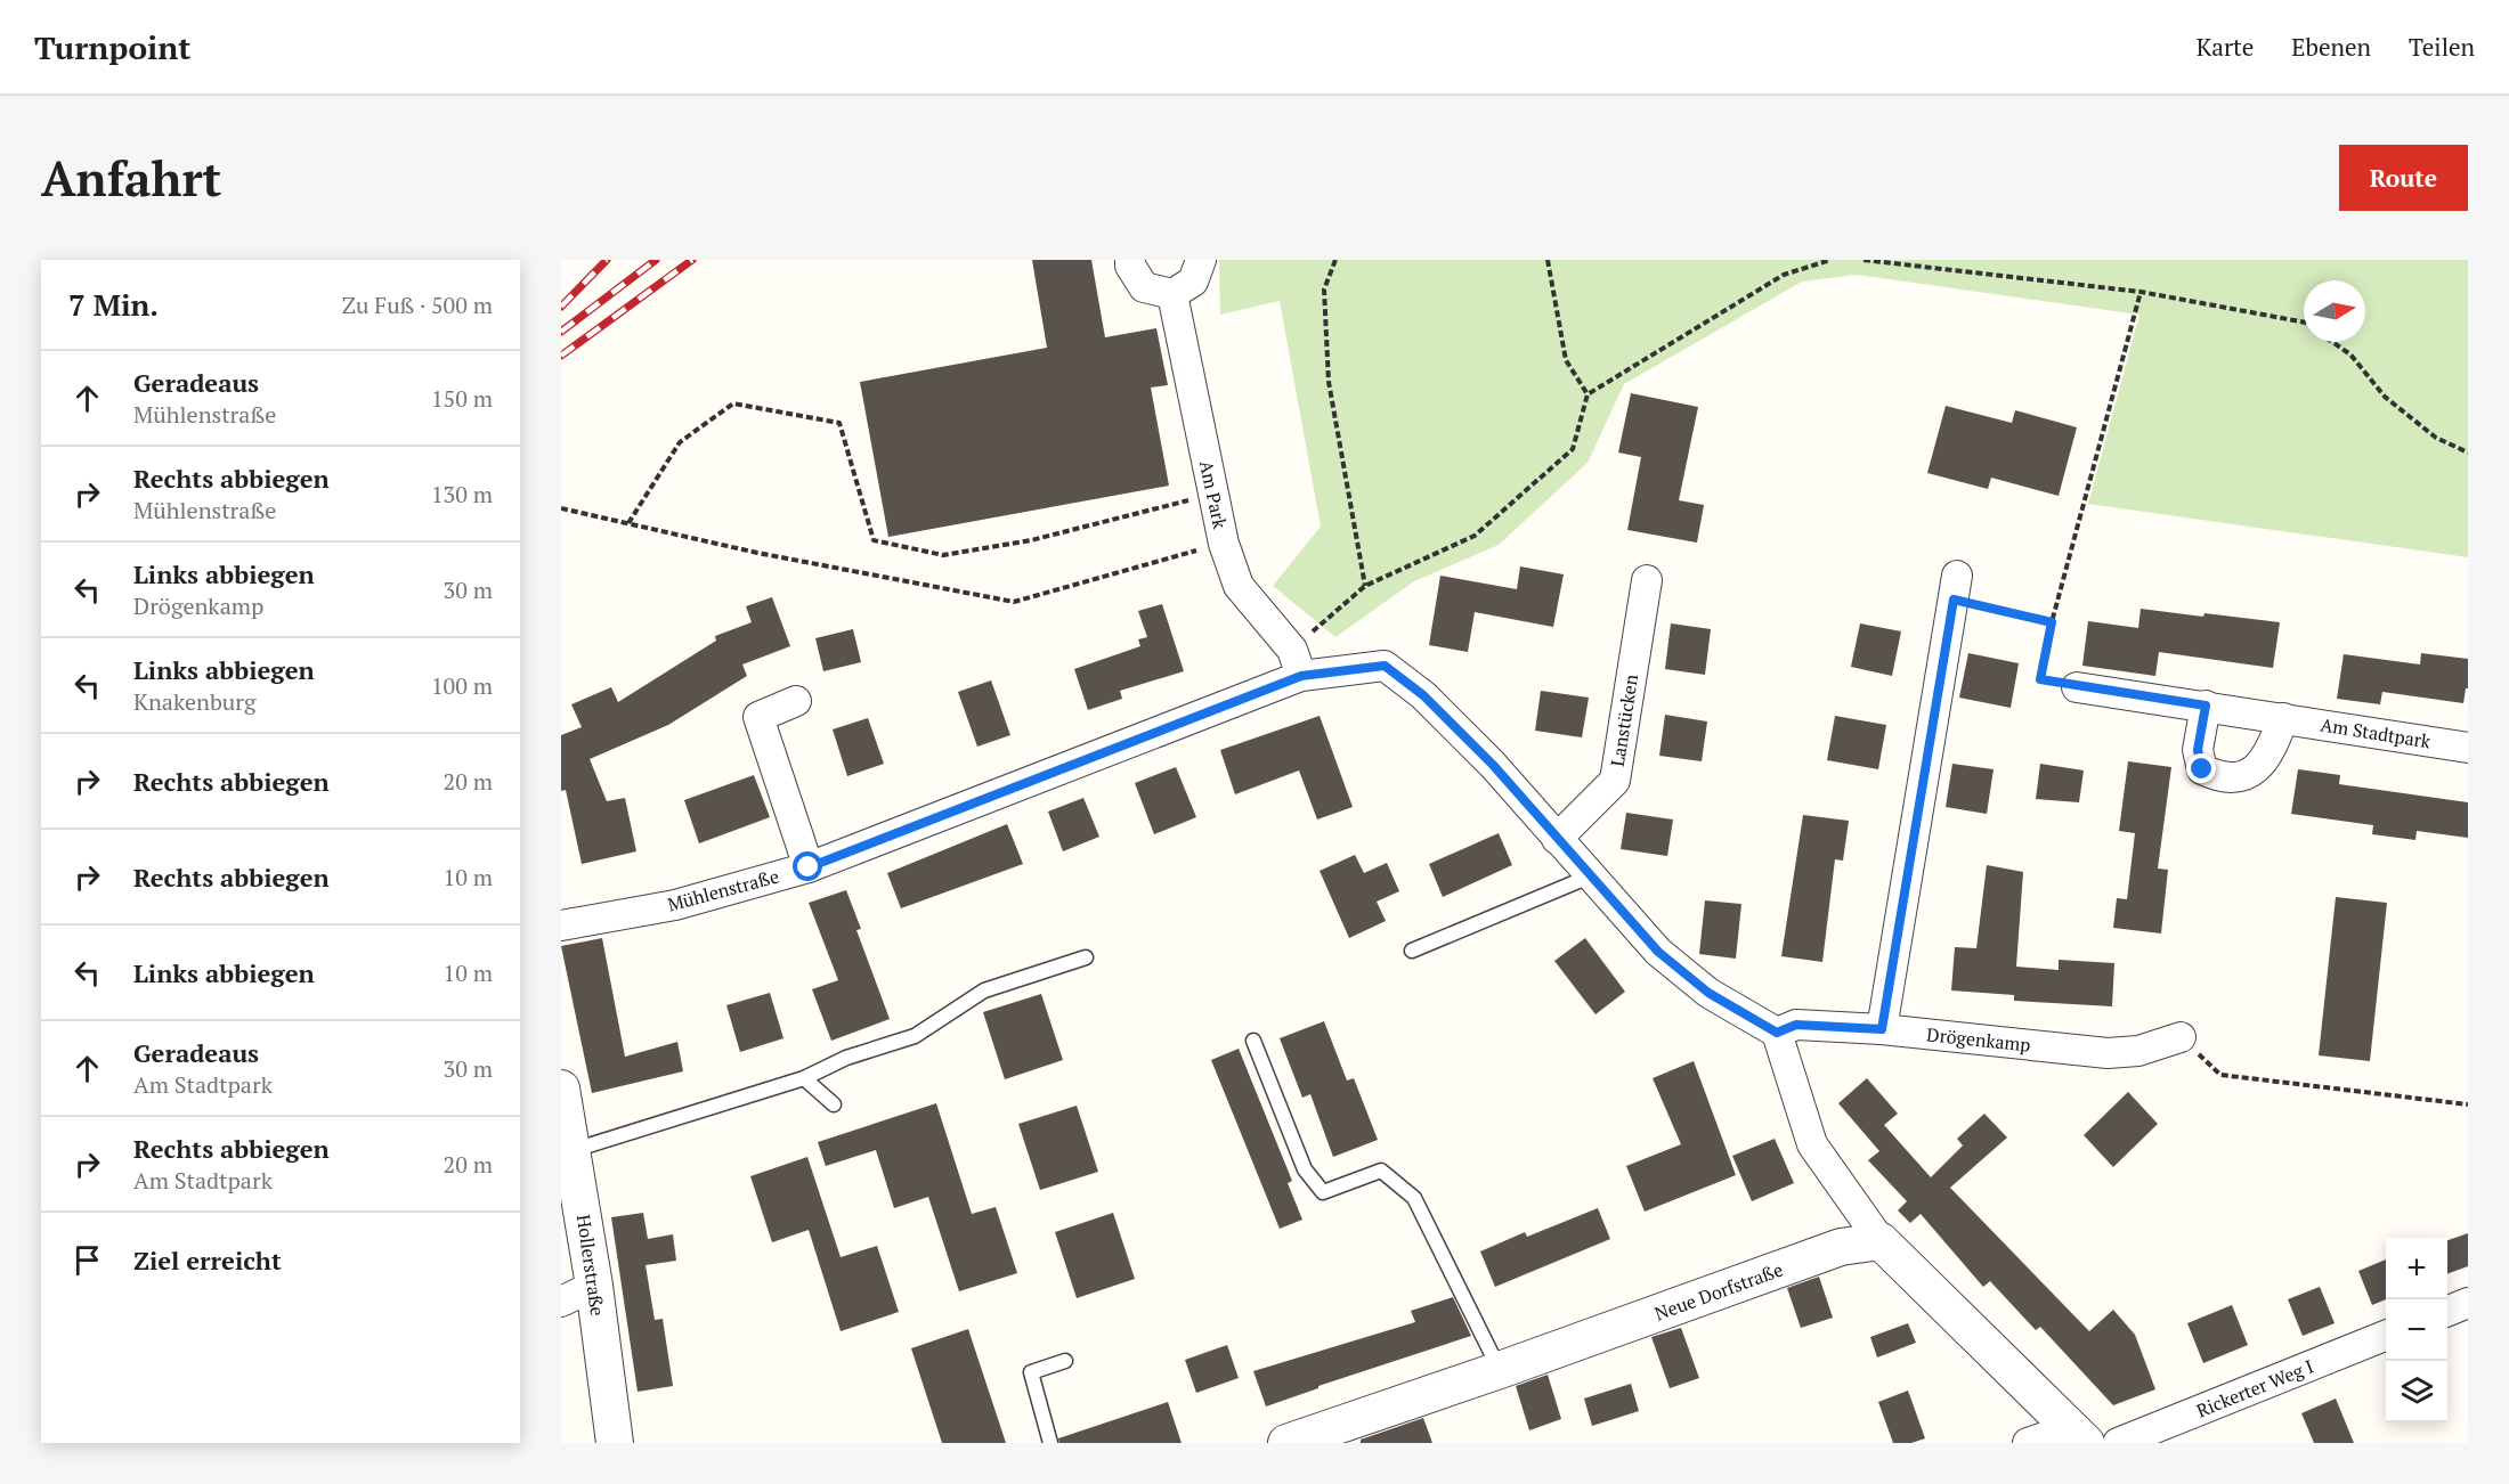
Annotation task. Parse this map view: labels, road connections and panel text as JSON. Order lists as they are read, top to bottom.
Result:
{
  "streets": {
    "street": [
      "Am Park",
      "Lanstücken",
      "Am Stadtpark",
      "Mühlenstraße",
      "Drögenkamp",
      "Hollerstraße",
      "Neue Dorfstraße",
      "Rickerter Weg I"
    ]
  },
  "crossings": [
    ["Am Park", "Mühlenstraße"],
    ["Lanstücken", "Mühlenstraße"],
    ["Mühlenstraße", "Drögenkamp"]
  ],
  "north": "right",
  "page": {
    "header": "Turnpoint",
    "nav": ["Karte", "Ebenen", "Teilen"],
    "buttons": "Route",
    "title": "Anfahrt",
    "heading": ["7 Min.", "Zu Fuß · 500 m"],
    "list": [
      ["Geradeaus", "Mühlenstraße", "150 m"],
      ["Rechts abbiegen", "Mühlenstraße", "130 m"],
      ["Links abbiegen", "Drögenkamp", "30 m"],
      ["Links abbiegen", "Knakenburg", "100 m"],
      ["Rechts abbiegen", "20 m"],
      ["Rechts abbiegen", "10 m"],
      ["Links abbiegen", "10 m"],
      ["Geradeaus", "Am Stadtpark", "30 m"],
      ["Rechts abbiegen", "Am Stadtpark", "20 m"],
      "Ziel erreicht"
    ],
    "map_buttons": ["+", "−"]
  }
}
